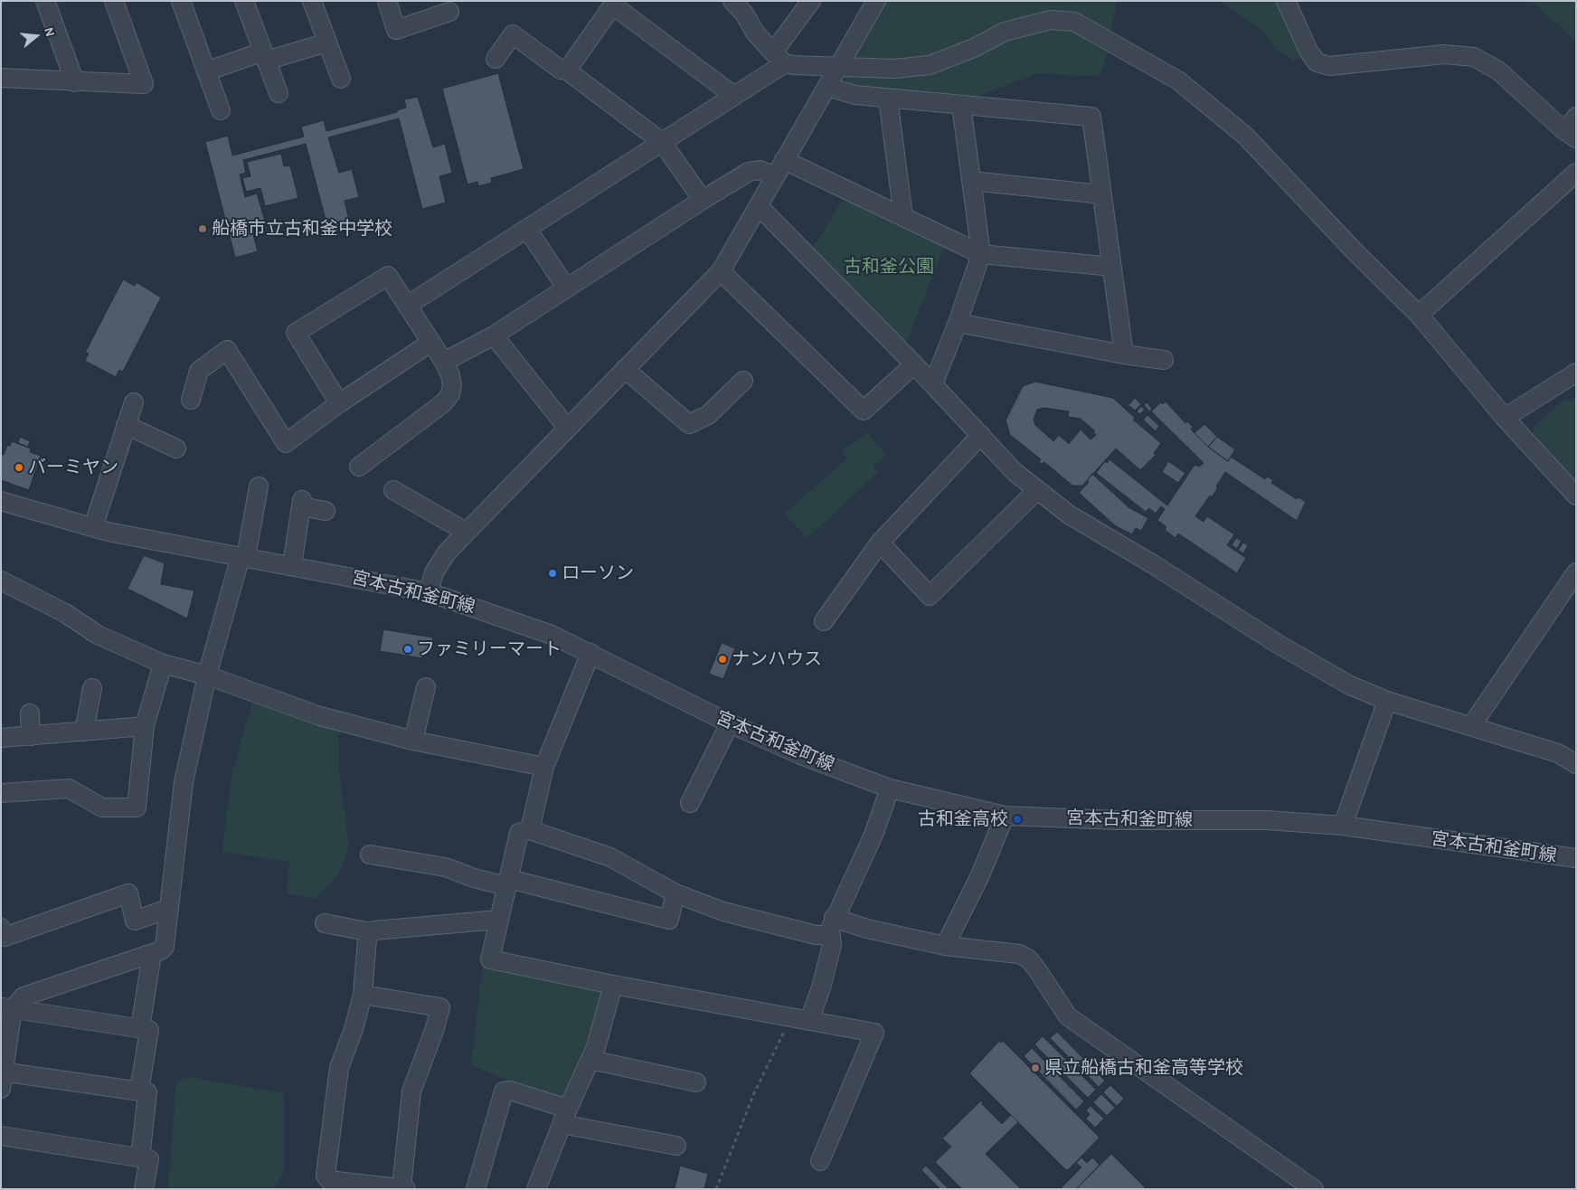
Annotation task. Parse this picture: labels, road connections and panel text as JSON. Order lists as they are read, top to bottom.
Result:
{
  "streets": {
    "street": ["宮本古和釜町線"]
  },
  "parks": ["古和釜公園"],
  "places": [
    "船橋市立古和釜中学校",
    "バーミヤン",
    "ローソン",
    "ファミリーマート",
    "ナンハウス",
    "古和釜高校",
    "県立船橋古和釜高等学校"
  ],
  "north": "right"
}
